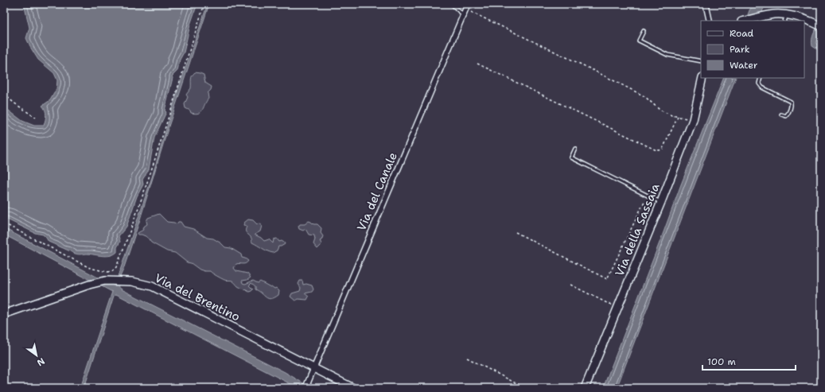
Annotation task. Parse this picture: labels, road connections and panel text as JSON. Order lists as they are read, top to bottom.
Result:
{
  "streets": {
    "street": ["Via del Canale", "Via della Sassaia", "Via del Brentino"]
  },
  "crossings": [
    ["Via del Canale", "Via del Brentino"]
  ],
  "legend": ["Road", "Park", "Water"],
  "scale_bar": "100 m",
  "north": "bottom right"
}
